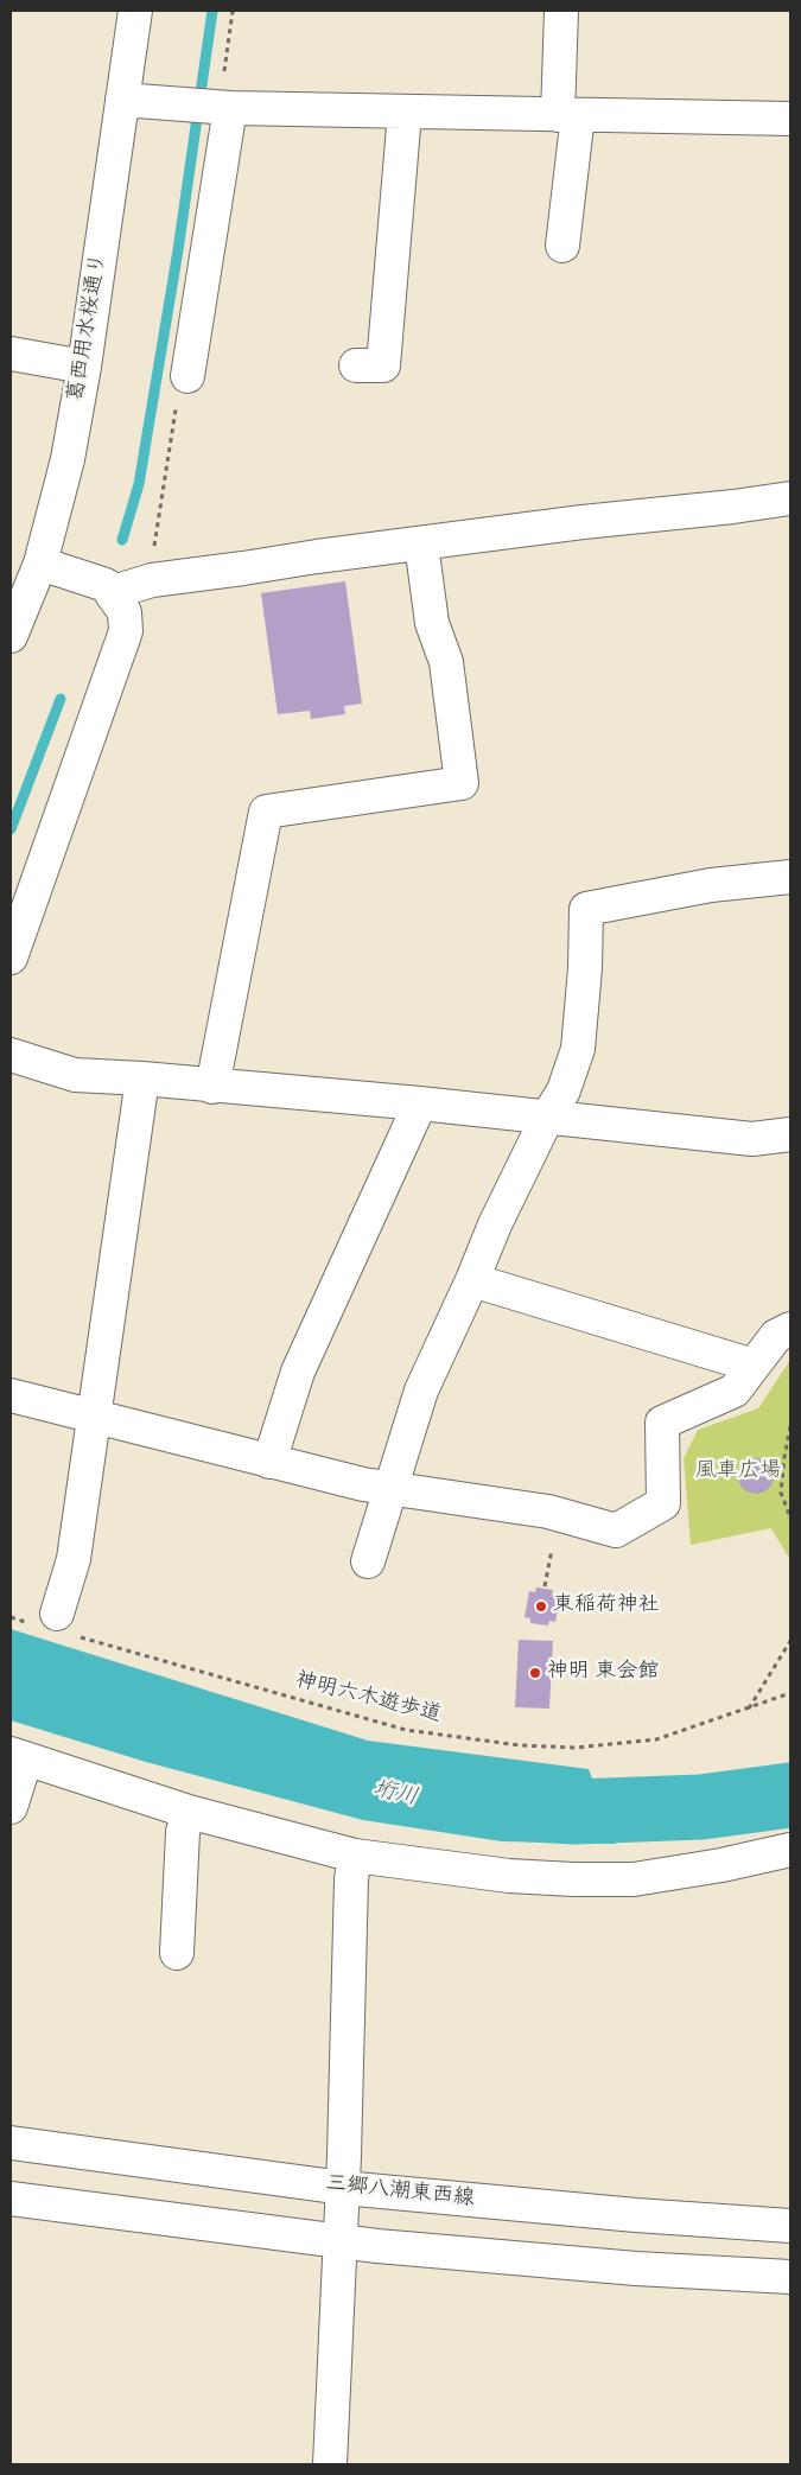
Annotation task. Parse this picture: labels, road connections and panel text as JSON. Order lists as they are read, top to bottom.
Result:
{
  "streets": {
    "street": ["葛西用水桜通り", "三郷八潮東西線"],
    "path": ["神明六木遊歩道"]
  },
  "water": ["垳川"],
  "parks": ["風車広場"],
  "places": ["東稲荷神社", "神明 東会館"]
}
